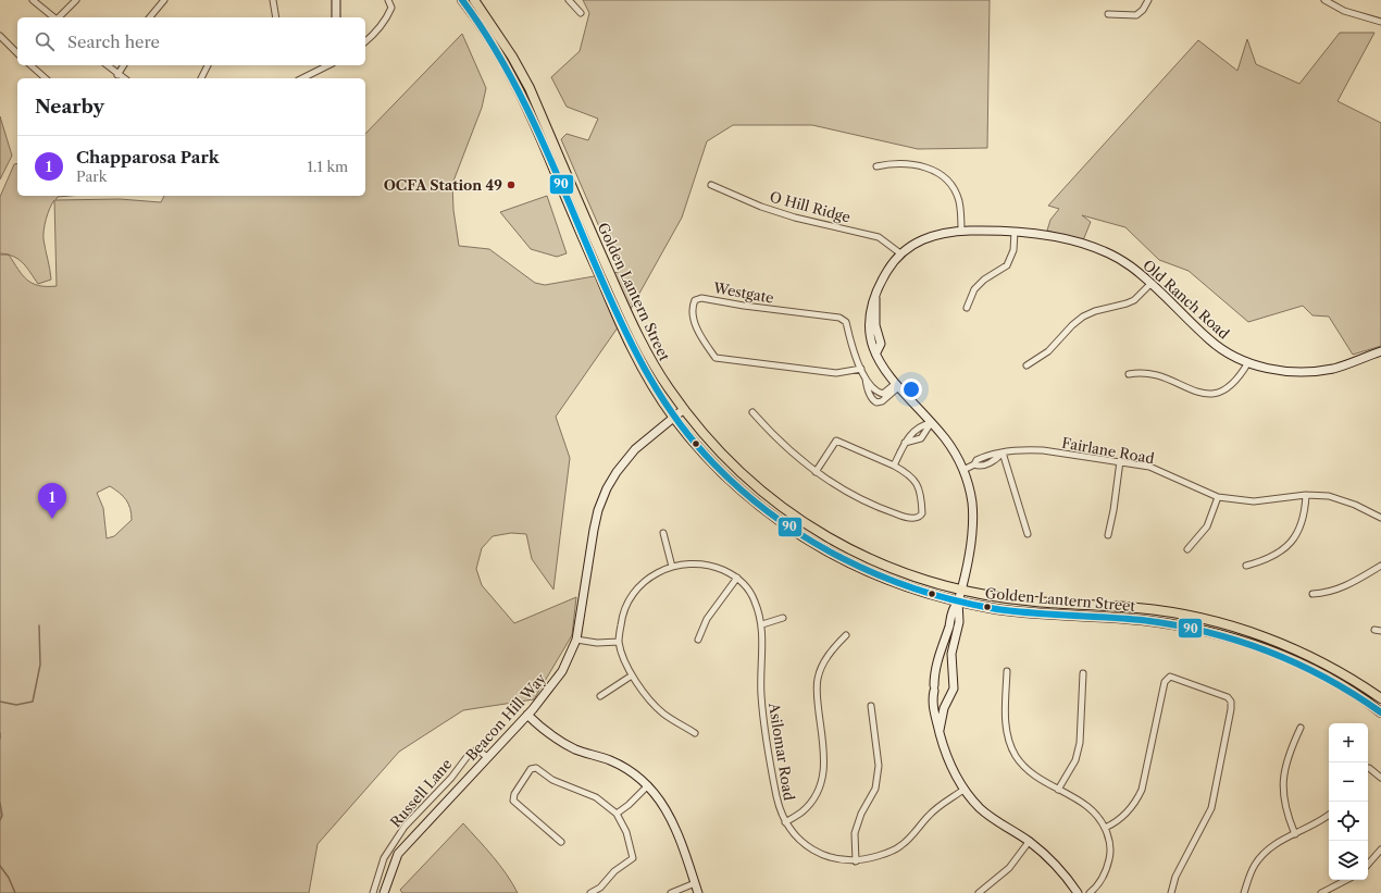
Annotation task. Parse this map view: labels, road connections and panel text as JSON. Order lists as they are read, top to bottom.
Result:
{
  "streets": {
    "main road": ["Golden Lantern Street"],
    "street": [
      "O Hill Ridge",
      "Westgate",
      "Old Ranch Road",
      "Fairlane Road",
      "Beacon Hill Way",
      "Asilomar Road",
      "Russell Lane"
    ]
  },
  "crossings": [
    ["O Hill Ridge", "Old Ranch Road"],
    ["Golden Lantern Street", "Old Ranch Road"],
    ["Golden Lantern Street", "Beacon Hill Way"],
    ["Westgate", "Old Ranch Road"],
    ["Old Ranch Road", "Fairlane Road"],
    ["Old Ranch Road", "Asilomar Road"],
    ["Beacon Hill Way", "Russell Lane"]
  ],
  "places": ["OCFA Station 49"],
  "lines": ["transit line 90"],
  "page": {
    "search": "Search here",
    "heading": "Nearby",
    "list": [
      {
        "mark": "1",
        "name": "Chapparosa Park",
        "note": "Park",
        "value": "1.1 km"
      }
    ],
    "pins": "1",
    "map_buttons": ["+", "−"]
  }
}
